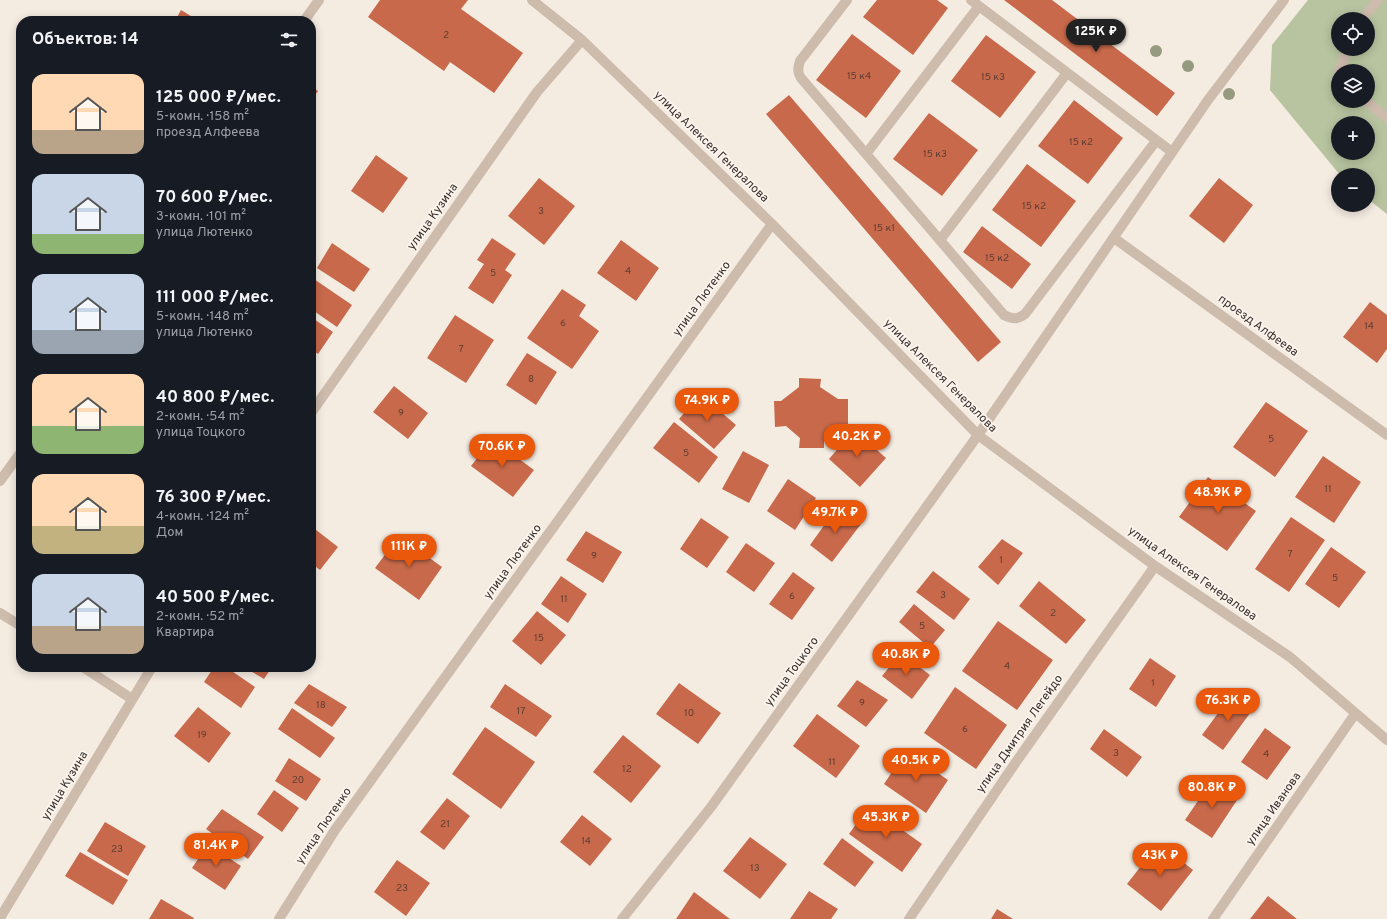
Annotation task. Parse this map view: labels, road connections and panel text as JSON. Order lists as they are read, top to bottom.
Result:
{
  "streets": {
    "street": [
      "улица Алексея Генералова",
      "улица Кузина",
      "улица Лютенко",
      "проезд Алфеева",
      "улица Тоцкого",
      "улица Дмитрия Легейдо",
      "улица Иванова"
    ]
  },
  "crossings": [
    ["улица Алексея Генералова", "улица Кузина"],
    ["улица Алексея Генералова", "улица Лютенко"],
    ["улица Алексея Генералова", "улица Тоцкого"],
    ["улица Алексея Генералова", "улица Дмитрия Легейдо"],
    ["улица Алексея Генералова", "улица Иванова"],
    ["проезд Алфеева", "улица Тоцкого"]
  ],
  "house_numbers": [
    "2",
    "15 к4",
    "15 к3",
    "15 к2",
    "15 к3",
    "15 к2",
    "3",
    "15 к1",
    "15 к2",
    "4",
    "5",
    "6",
    "14",
    "7",
    "8",
    "9",
    "5",
    "5",
    "11",
    "7",
    "9",
    "1",
    "5",
    "3",
    "6",
    "11",
    "2",
    "5",
    "15",
    "4",
    "1",
    "9",
    "18",
    "17",
    "10",
    "6",
    "19",
    "3",
    "4",
    "11",
    "12",
    "20",
    "21",
    "14",
    "23",
    "13",
    "23"
  ],
  "page": {
    "map_buttons": ["+", "−"],
    "heading": "Объектов: 14",
    "price": [
      "125K ₽",
      "74.9K ₽",
      "40.2K ₽",
      "70.6K ₽",
      "48.9K ₽",
      "49.7K ₽",
      "111K ₽",
      "40.8K ₽",
      "76.3K ₽",
      "40.5K ₽",
      "80.8K ₽",
      "45.3K ₽",
      "81.4K ₽",
      "43K ₽"
    ],
    "list": [
      {
        "name": "125 000 ₽/мес.",
        "note": "5-комн. · 158 m² · проезд Алфеева"
      },
      {
        "name": "70 600 ₽/мес.",
        "note": "3-комн. · 101 m² · улица Лютенко"
      },
      {
        "name": "111 000 ₽/мес.",
        "note": "5-комн. · 148 m² · улица Лютенко"
      },
      {
        "name": "40 800 ₽/мес.",
        "note": "2-комн. · 54 m² · улица Тоцкого"
      },
      {
        "name": "76 300 ₽/мес.",
        "note": "4-комн. · 124 m² · Дом"
      },
      {
        "name": "40 500 ₽/мес.",
        "note": "2-комн. · 52 m² · Квартира"
      }
    ]
  }
}
